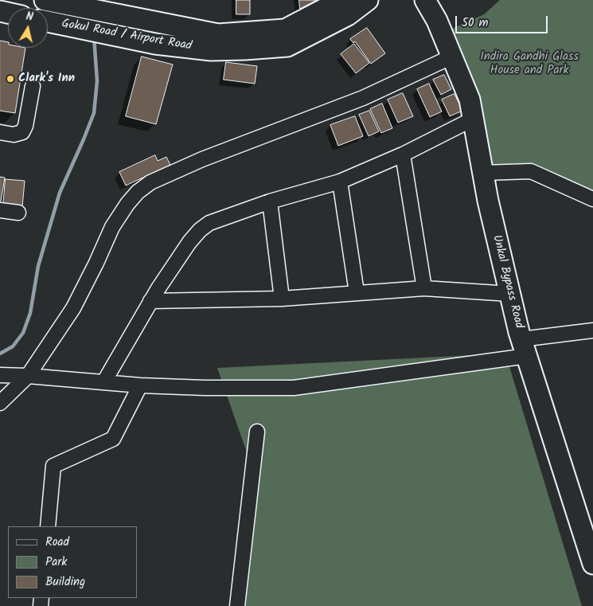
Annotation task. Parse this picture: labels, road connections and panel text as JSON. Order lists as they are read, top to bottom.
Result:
{
  "streets": {
    "main road": ["Gokul Road / Airport Road", "Unkal Bypass Road"]
  },
  "parks": ["Indira Gandhi Glass House and Park"],
  "places": ["Clark's Inn"],
  "legend": ["Road", "Park", "Building"],
  "scale_bar": "50 m",
  "north": "top"
}
